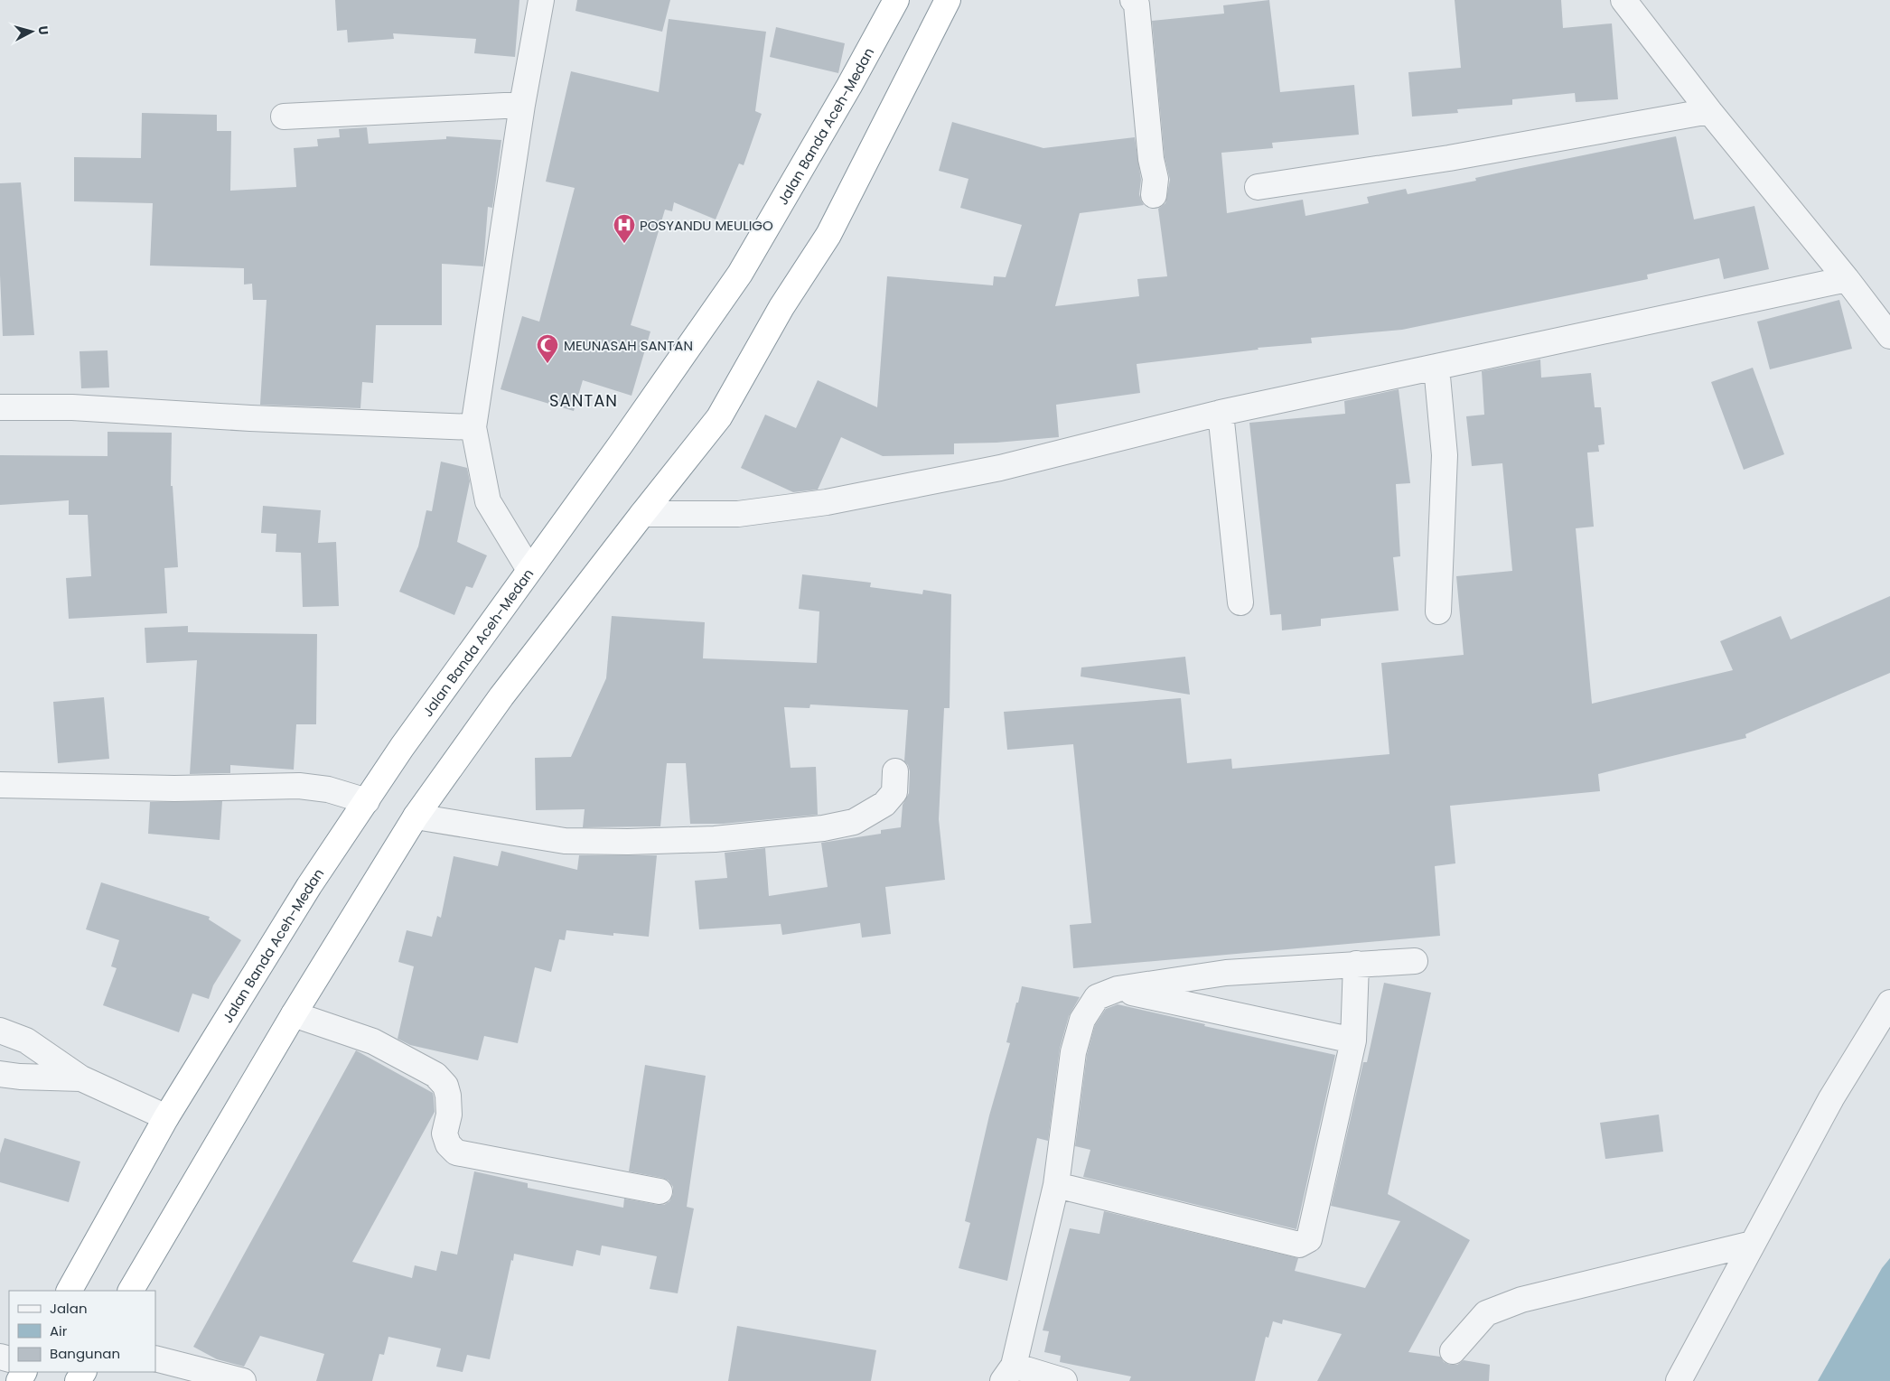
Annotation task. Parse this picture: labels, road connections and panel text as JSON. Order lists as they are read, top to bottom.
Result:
{
  "streets": {
    "highway": ["Jalan Banda Aceh-Medan"]
  },
  "districts": ["SANTAN"],
  "places": {
    "hospital": ["POSYANDU MEULIGO"],
    "mosque": ["MEUNASAH SANTAN"]
  },
  "legend": ["Jalan", "Air", "Bangunan"],
  "north": "right"
}
